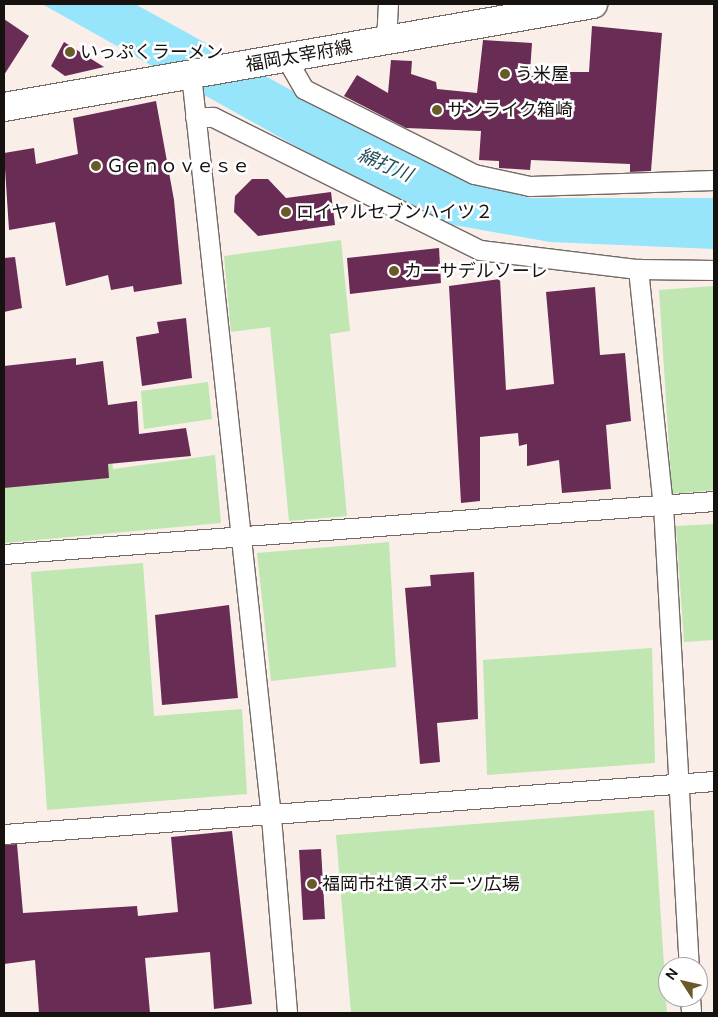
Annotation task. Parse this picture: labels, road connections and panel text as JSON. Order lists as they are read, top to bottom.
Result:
{
  "streets": {
    "main road": ["福岡太宰府線"]
  },
  "water": ["綿打川"],
  "places": [
    "いっぷくラーメン",
    "う米屋",
    "サンライク箱崎",
    "Ｇｅｎｏｖｅｓｅ",
    "ロイヤルセブンハイツ２",
    "カーサデルソーレ",
    "福岡市社領スポーツ広場"
  ],
  "north": "top left"
}
